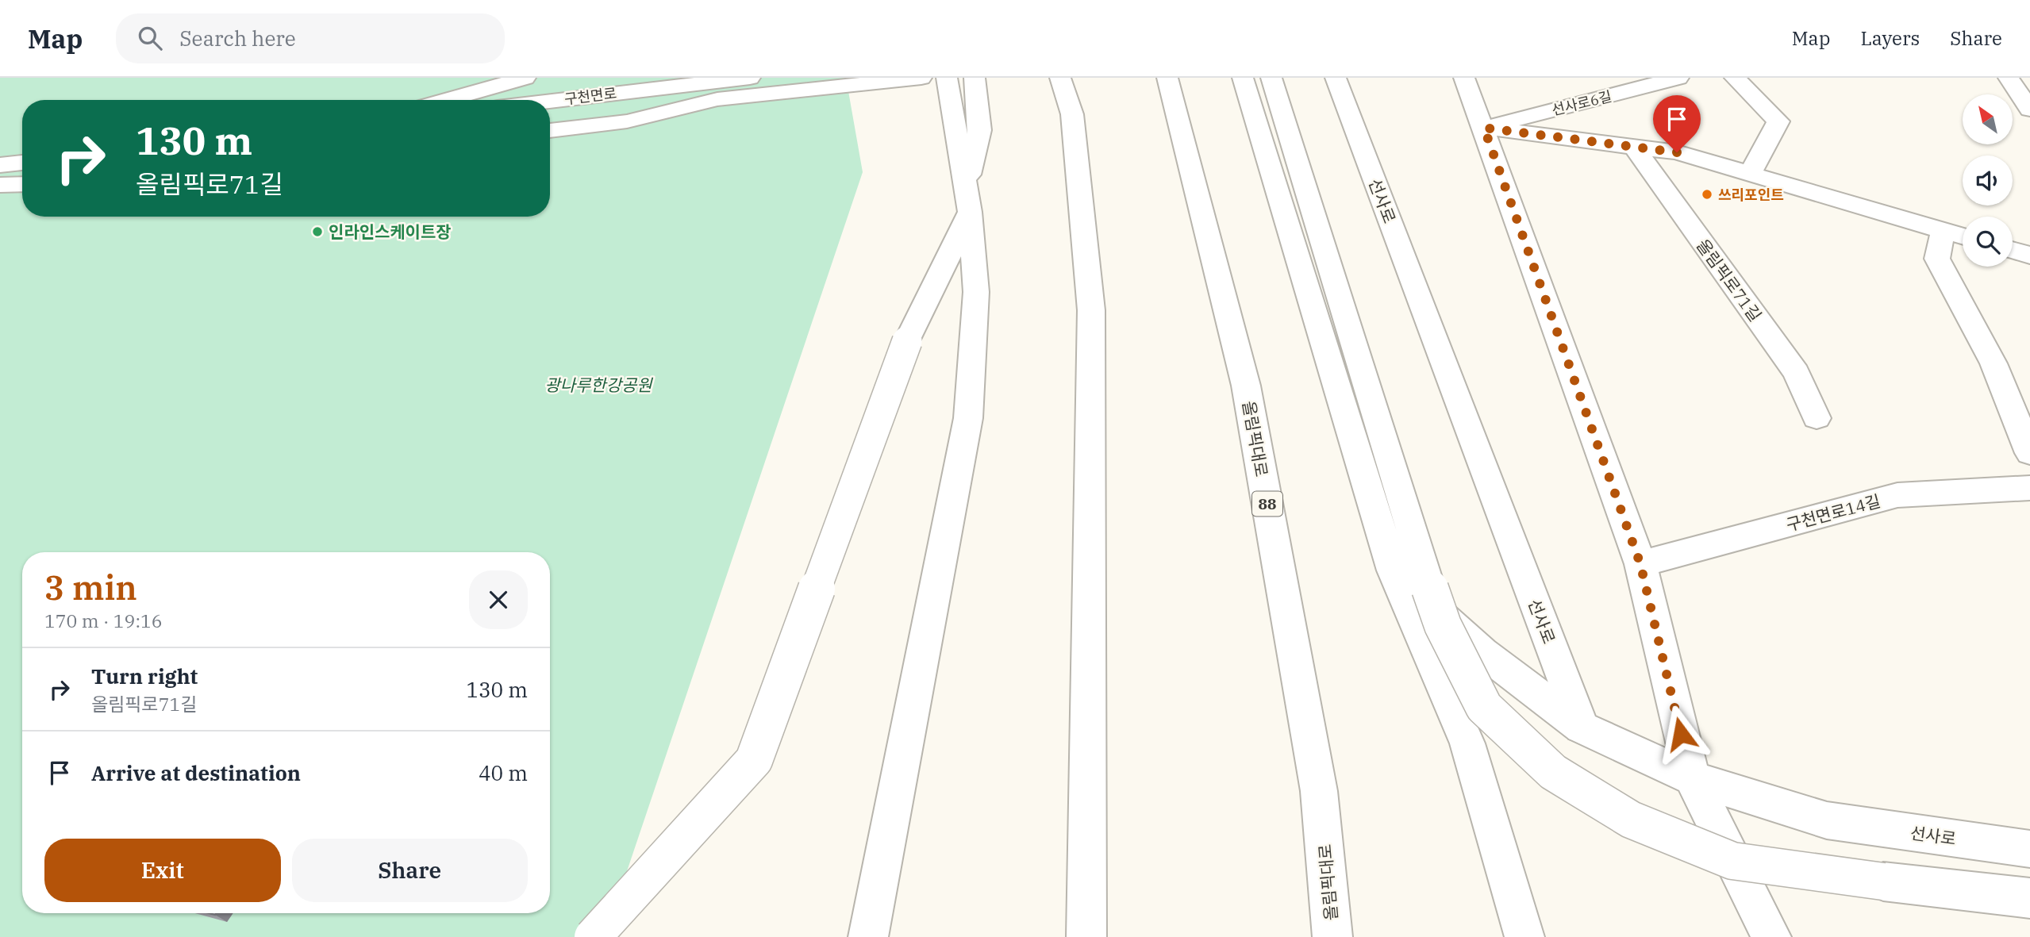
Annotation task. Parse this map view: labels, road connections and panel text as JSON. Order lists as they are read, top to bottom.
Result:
{
  "streets": {
    "main road": [
      "구천면로",
      "선사로6길",
      "선사로",
      "올림픽로71길",
      "올림픽대로",
      "88",
      "구천면로14길"
    ]
  },
  "parks": ["광나루한강공원"],
  "places": ["쓰리포인트", "인라인스케이트장"],
  "north": "top left",
  "page": {
    "header": "Map",
    "search": "Search here",
    "nav": ["Map", "Layers", "Share"],
    "turn": ["130 m", "올림픽로71길"],
    "heading": ["3 min", "170 m · 19:16"],
    "list": [
      {
        "name": "Turn right",
        "note": "올림픽로71길",
        "value": "130 m"
      },
      {
        "name": "Arrive at destination",
        "value": "40 m"
      }
    ],
    "buttons": ["Exit", "Share"]
  }
}
